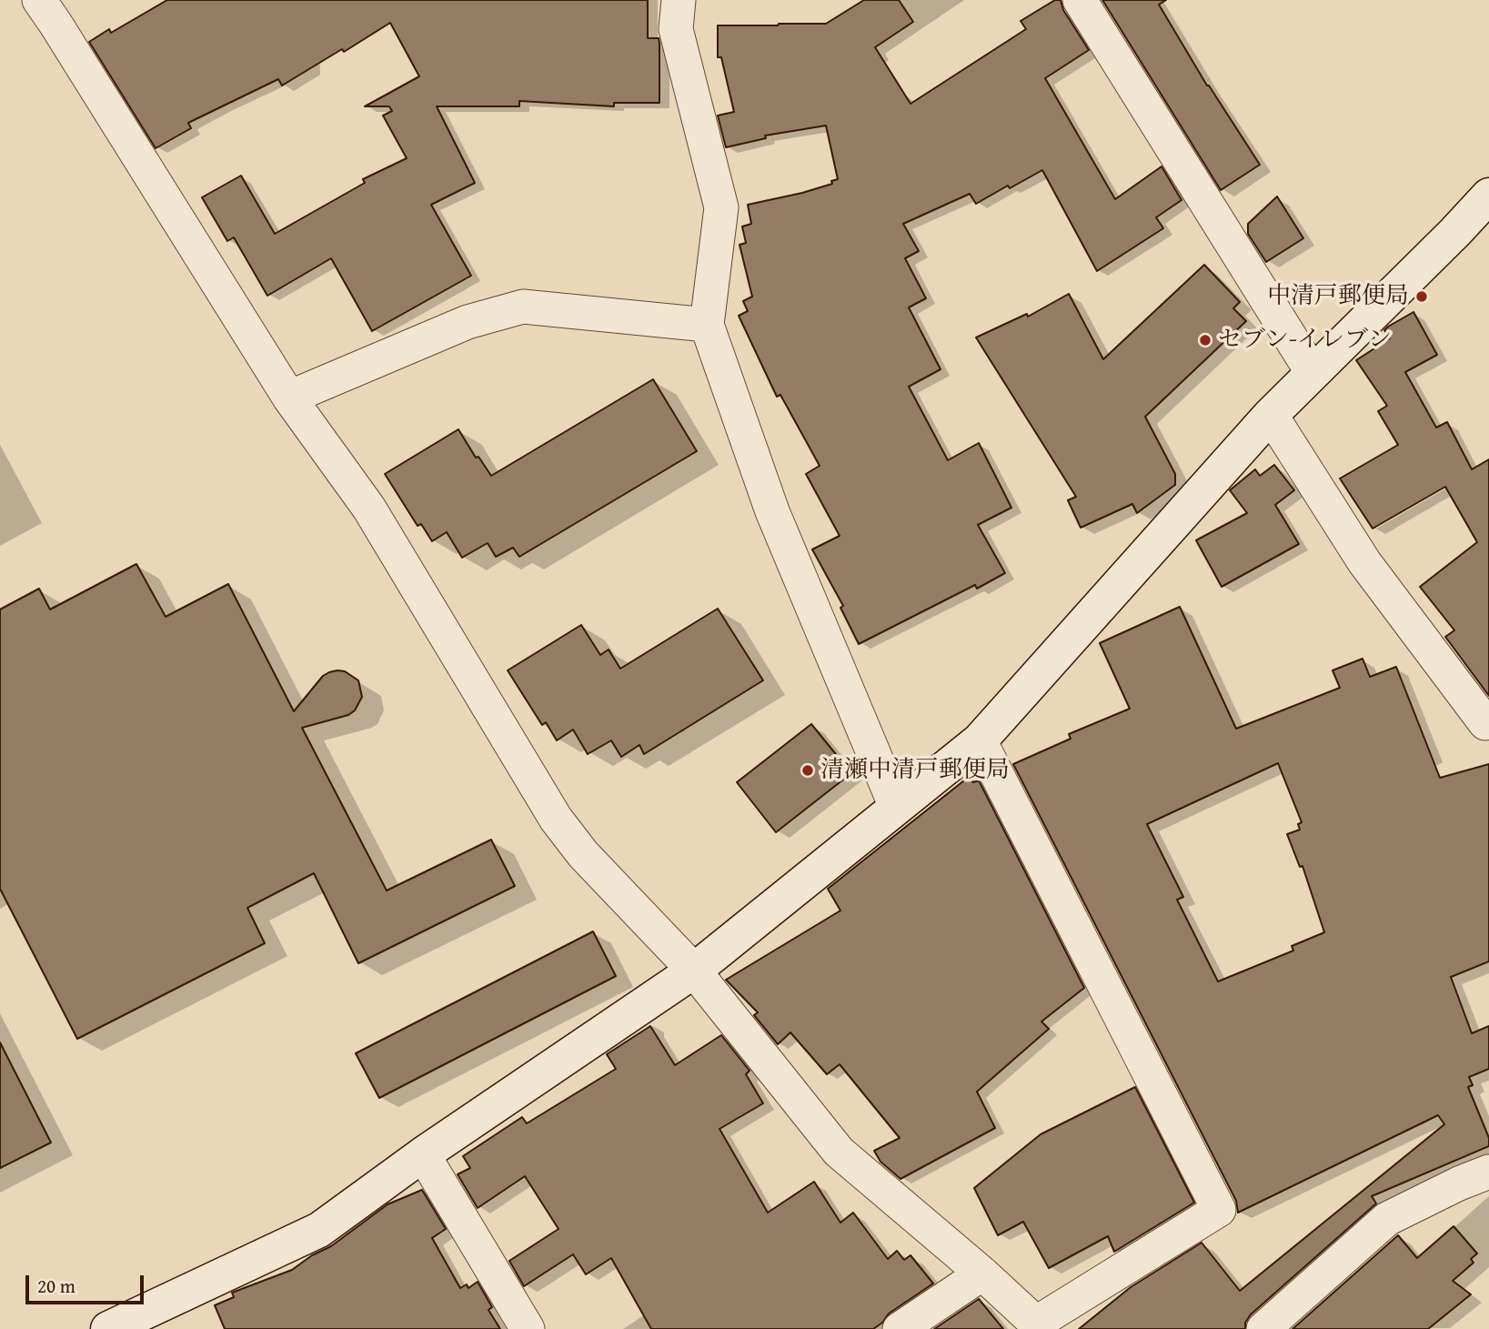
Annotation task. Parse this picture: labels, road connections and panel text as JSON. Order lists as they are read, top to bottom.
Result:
{
  "places": ["中清戸郵便局", "セブン-イレブン", "清瀬中清戸郵便局"],
  "scale_bar": "20 m"
}
